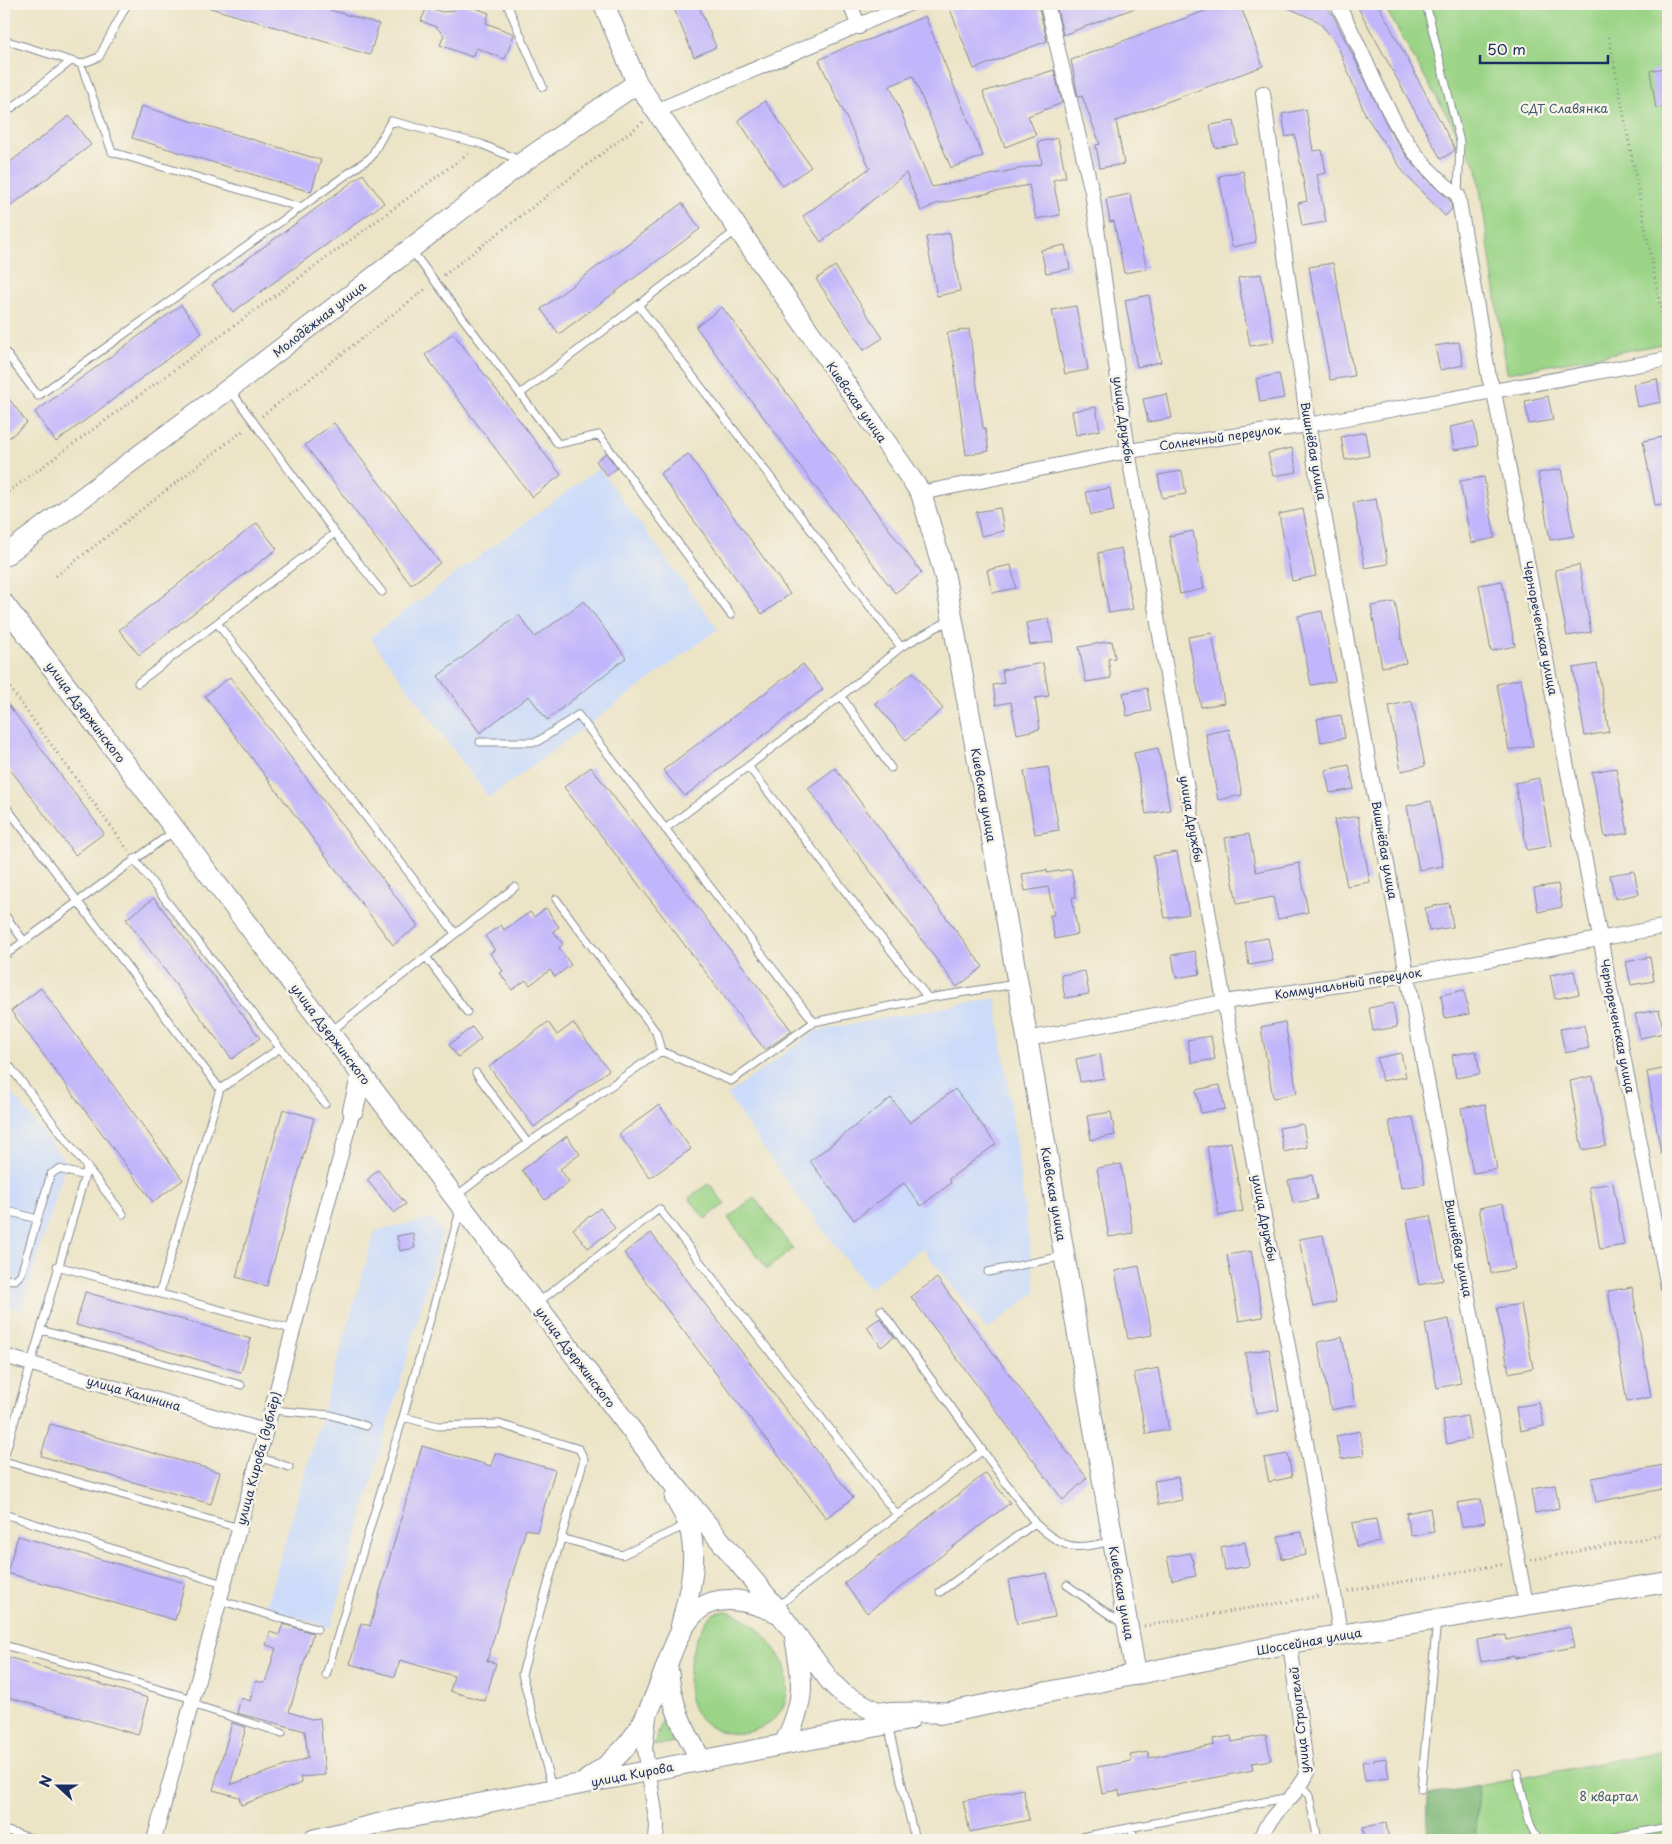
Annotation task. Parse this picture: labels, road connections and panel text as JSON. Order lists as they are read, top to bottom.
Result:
{
  "streets": {
    "main road": [
      "Молодёжная улица",
      "Киевская улица",
      "улица Дзержинского",
      "улица Кирова (дублёр)",
      "Шоссейная улица",
      "улица Кирова"
    ],
    "street": [
      "улица Дружбы",
      "Солнечный переулок",
      "Вишнёвая улица",
      "Чернореченская улица",
      "Коммунальный переулок",
      "улица Калинина",
      "улица Строителей"
    ]
  },
  "crossings": [
    ["Молодёжная улица", "Киевская улица"],
    ["Киевская улица", "Солнечный переулок"],
    ["Киевская улица", "Коммунальный переулок"],
    ["Киевская улица", "Шоссейная улица"],
    ["улица Дружбы", "Солнечный переулок"],
    ["улица Дружбы", "Коммунальный переулок"],
    ["улица Дружбы", "Шоссейная улица"],
    ["Солнечный переулок", "Вишнёвая улица"],
    ["Солнечный переулок", "Чернореченская улица"],
    ["Вишнёвая улица", "Коммунальный переулок"],
    ["Вишнёвая улица", "Шоссейная улица"],
    ["Чернореченская улица", "Коммунальный переулок"],
    ["улица Дзержинского", "улица Кирова (дублёр)"],
    ["улица Калинина", "улица Кирова (дублёр)"],
    ["Шоссейная улица", "улица Строителей"],
    ["Шоссейная улица", "улица Кирова"]
  ],
  "parks": ["СДТ Славянка", "8 квартал"],
  "scale_bar": "50 m",
  "north": "left"
}
